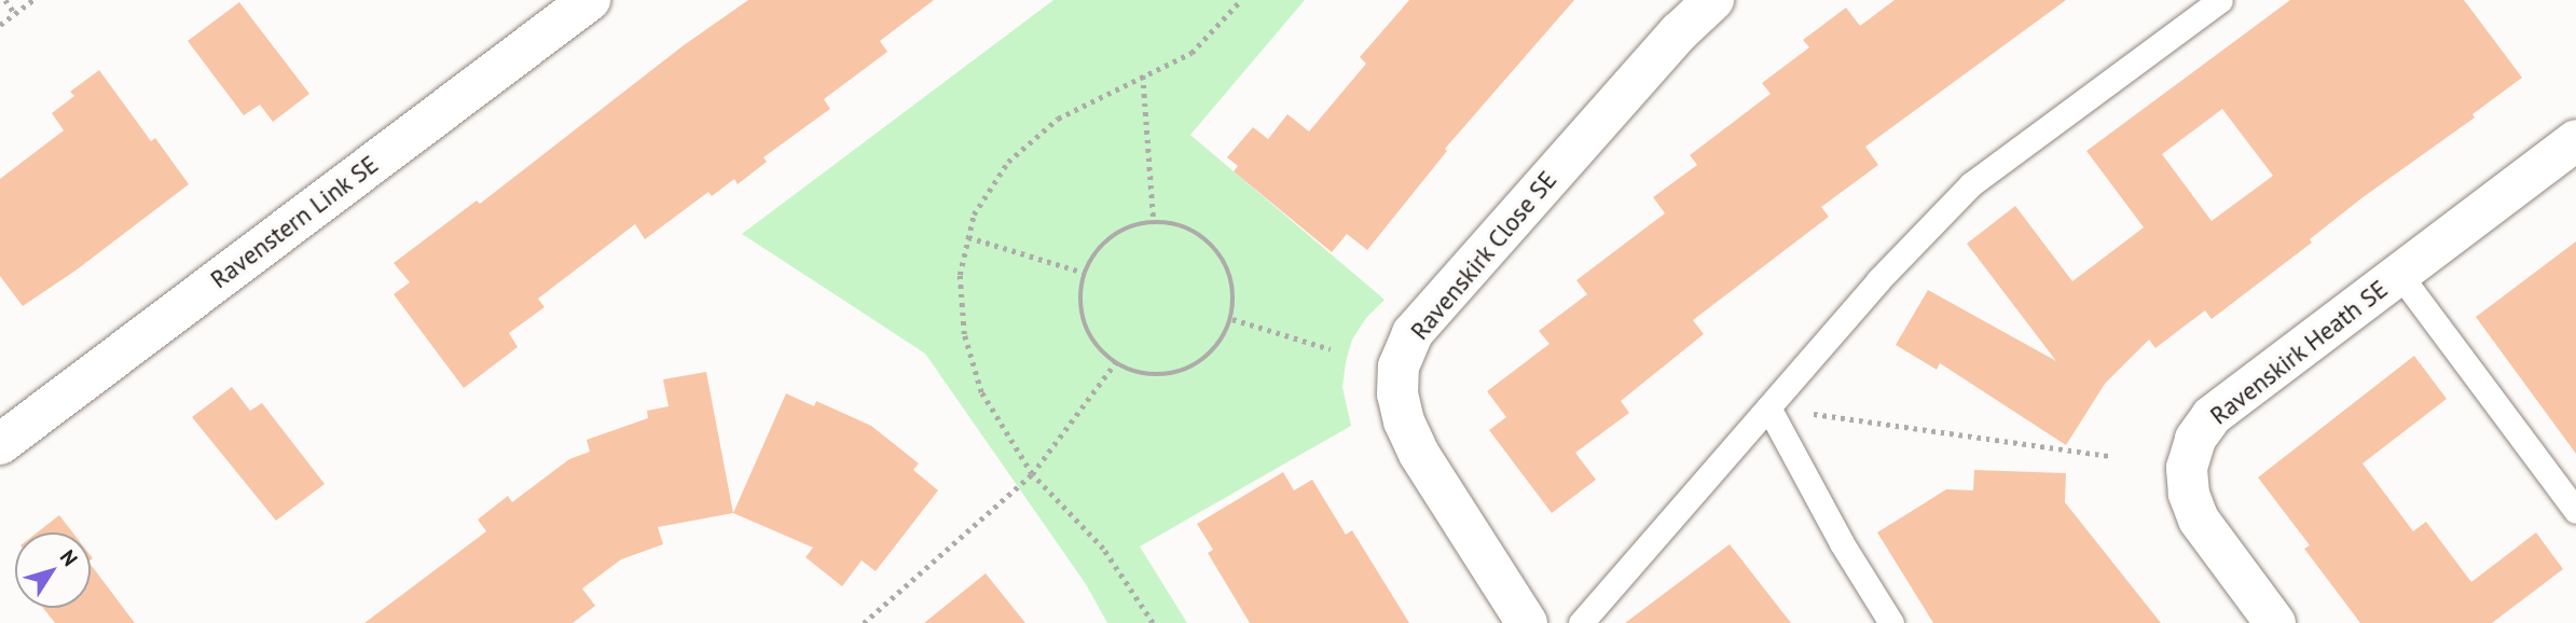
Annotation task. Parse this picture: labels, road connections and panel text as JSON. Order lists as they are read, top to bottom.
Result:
{
  "streets": {
    "street": ["Ravenstern Link SE", "Ravenskirk Close SE", "Ravenskirk Heath SE"]
  },
  "north": "top right"
}
